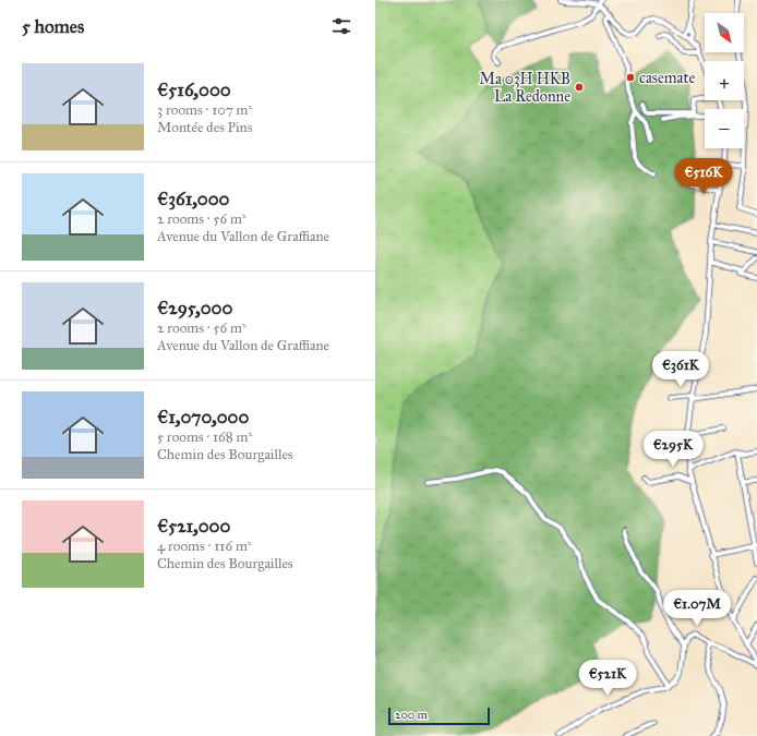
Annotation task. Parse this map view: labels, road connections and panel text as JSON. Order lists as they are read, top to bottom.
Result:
{
  "places": ["casemate", "Ma 03H HKB La Redonne"],
  "scale_bar": "200 m",
  "north": "bottom right",
  "page": {
    "heading": "5 homes",
    "map_buttons": ["+", "−"],
    "list": [
      {
        "name": "€516,000",
        "note": "3 rooms · 107 m² · Montée des Pins"
      },
      {
        "name": "€361,000",
        "note": "2 rooms · 56 m² · Avenue du Vallon de Graffiane"
      },
      {
        "name": "€295,000",
        "note": "2 rooms · 56 m² · Avenue du Vallon de Graffiane"
      },
      {
        "name": "€1,070,000",
        "note": "5 rooms · 168 m² · Chemin des Bourgailles"
      },
      {
        "name": "€521,000",
        "note": "4 rooms · 116 m² · Chemin des Bourgailles"
      }
    ],
    "price": [
      "€516K",
      "€361K",
      "€295K",
      "€1.07M",
      "€521K"
    ],
    "scale": "200 m"
  }
}
